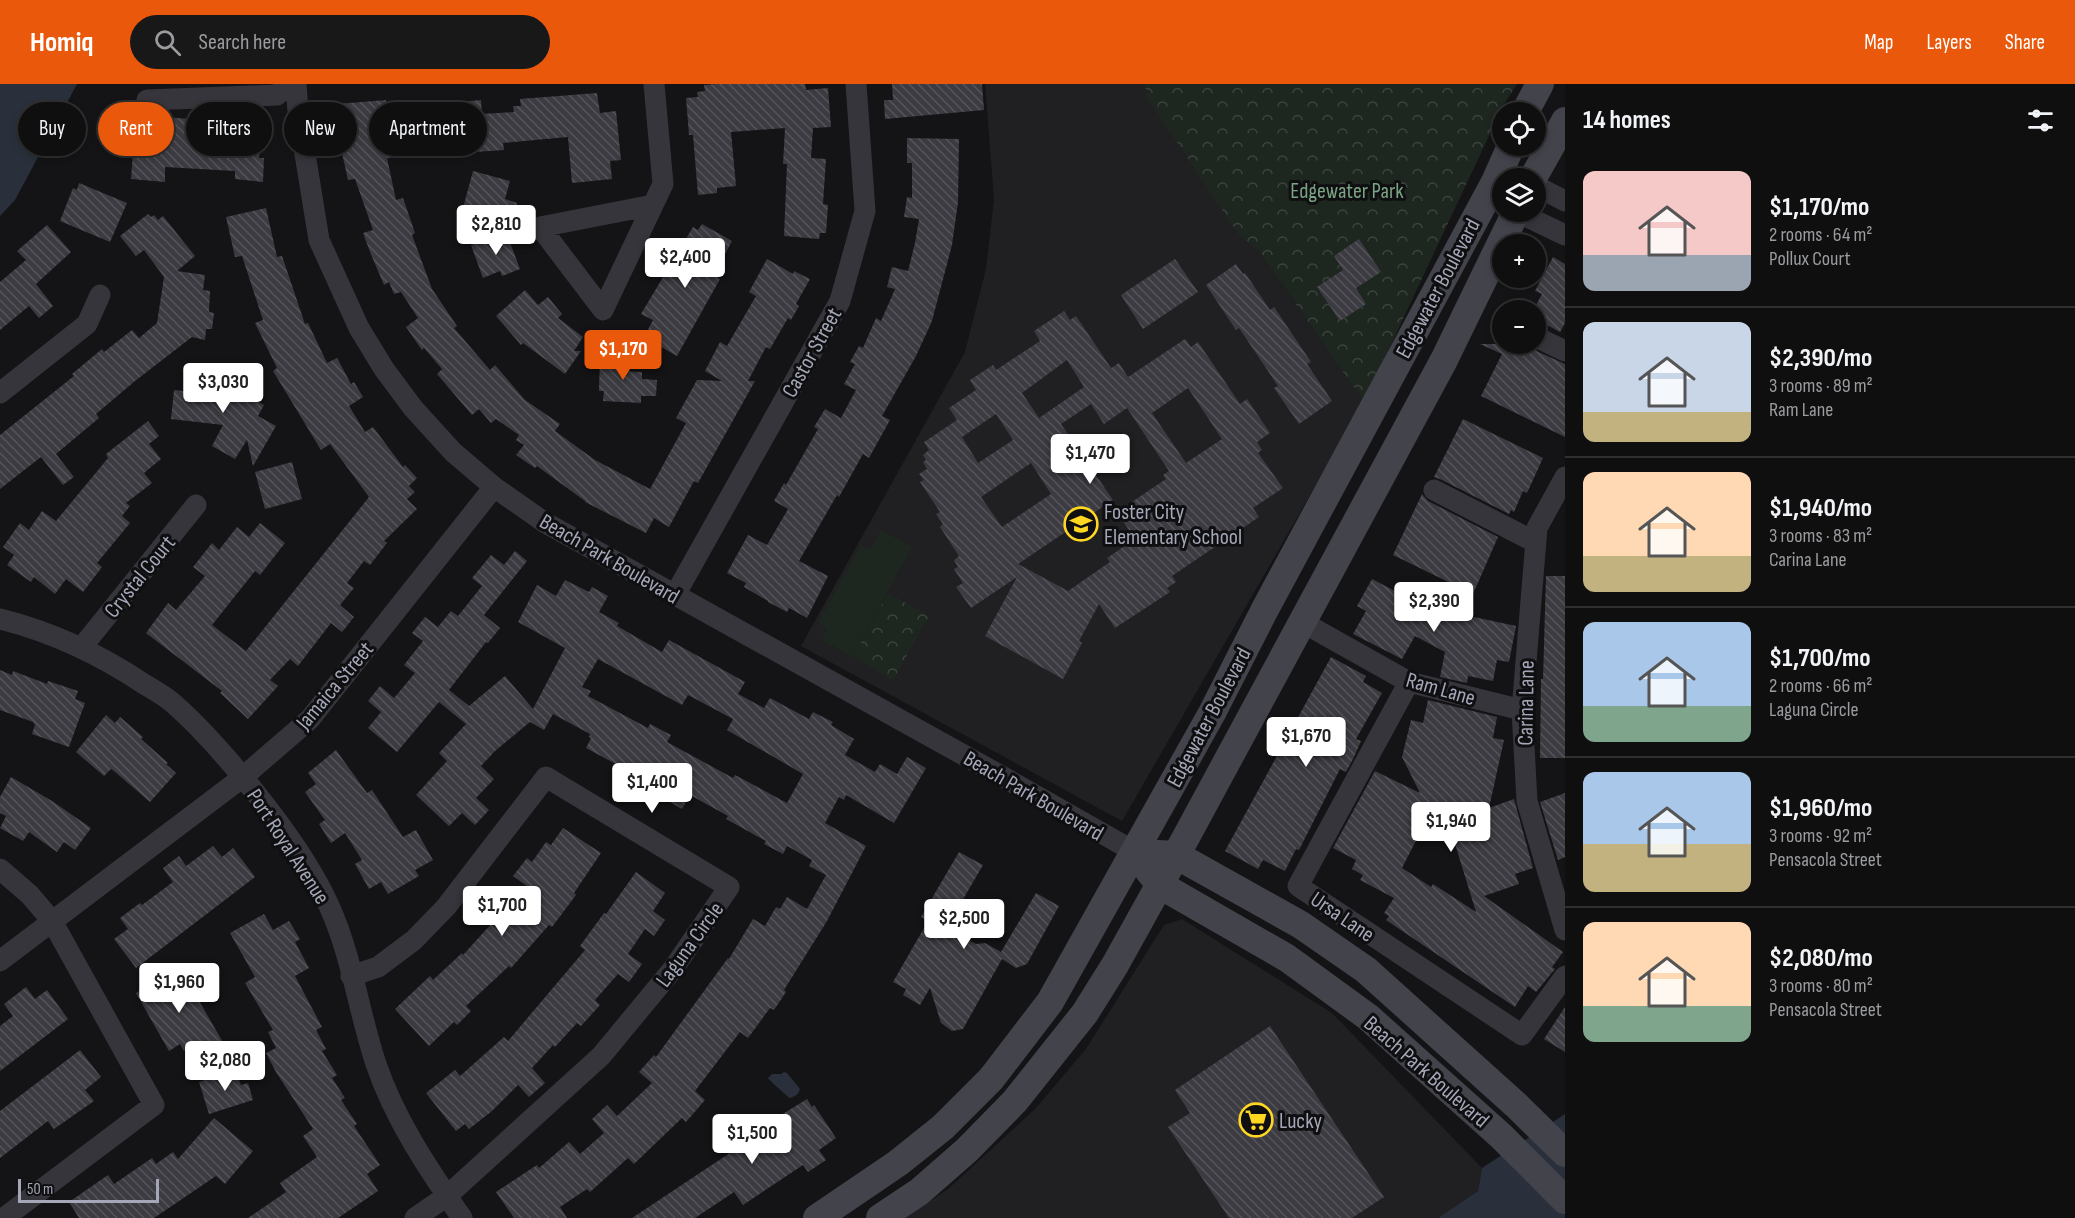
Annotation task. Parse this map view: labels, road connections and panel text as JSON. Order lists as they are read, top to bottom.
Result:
{
  "streets": {
    "main road": ["Edgewater Boulevard", "Beach Park Boulevard"],
    "street": [
      "Castor Street",
      "Crystal Court",
      "Jamaica Street",
      "Ram Lane",
      "Carina Lane",
      "Port Royal Avenue",
      "Ursa Lane",
      "Laguna Circle"
    ]
  },
  "crossings": [
    ["Edgewater Boulevard", "Beach Park Boulevard"],
    ["Edgewater Boulevard", "Ram Lane"],
    ["Castor Street", "Beach Park Boulevard"],
    ["Beach Park Boulevard", "Jamaica Street"],
    ["Crystal Court", "Port Royal Avenue"],
    ["Jamaica Street", "Port Royal Avenue"],
    ["Ram Lane", "Carina Lane"],
    ["Ram Lane", "Ursa Lane"],
    ["Port Royal Avenue", "Laguna Circle"]
  ],
  "parks": ["Edgewater Park"],
  "places": {
    "school or university": ["Foster City Elementary School"],
    "supermarket": ["Lucky"]
  },
  "scale_bar": "50 m",
  "page": {
    "header": "Homiq",
    "search": "Search here",
    "nav": ["Map", "Layers", "Share"],
    "heading": "14 homes",
    "map_buttons": ["+", "−"],
    "chip": [
      "Buy",
      "Rent",
      "Filters",
      "New",
      "Apartment"
    ],
    "list": [
      {
        "name": "$1,170/mo",
        "note": "2 rooms · 64 m² · Pollux Court"
      },
      {
        "name": "$2,390/mo",
        "note": "3 rooms · 89 m² · Ram Lane"
      },
      {
        "name": "$1,940/mo",
        "note": "3 rooms · 83 m² · Carina Lane"
      },
      {
        "name": "$1,700/mo",
        "note": "2 rooms · 66 m² · Laguna Circle"
      },
      {
        "name": "$1,960/mo",
        "note": "3 rooms · 92 m² · Pensacola Street"
      },
      {
        "name": "$2,080/mo",
        "note": "3 rooms · 80 m² · Pensacola Street"
      }
    ],
    "price": [
      "$2,810",
      "$2,400",
      "$1,170",
      "$3,030",
      "$1,470",
      "$2,390",
      "$1,670",
      "$1,400",
      "$1,940",
      "$1,700",
      "$2,500",
      "$1,960",
      "$2,080",
      "$1,500"
    ],
    "scale": "50 m"
  }
}
